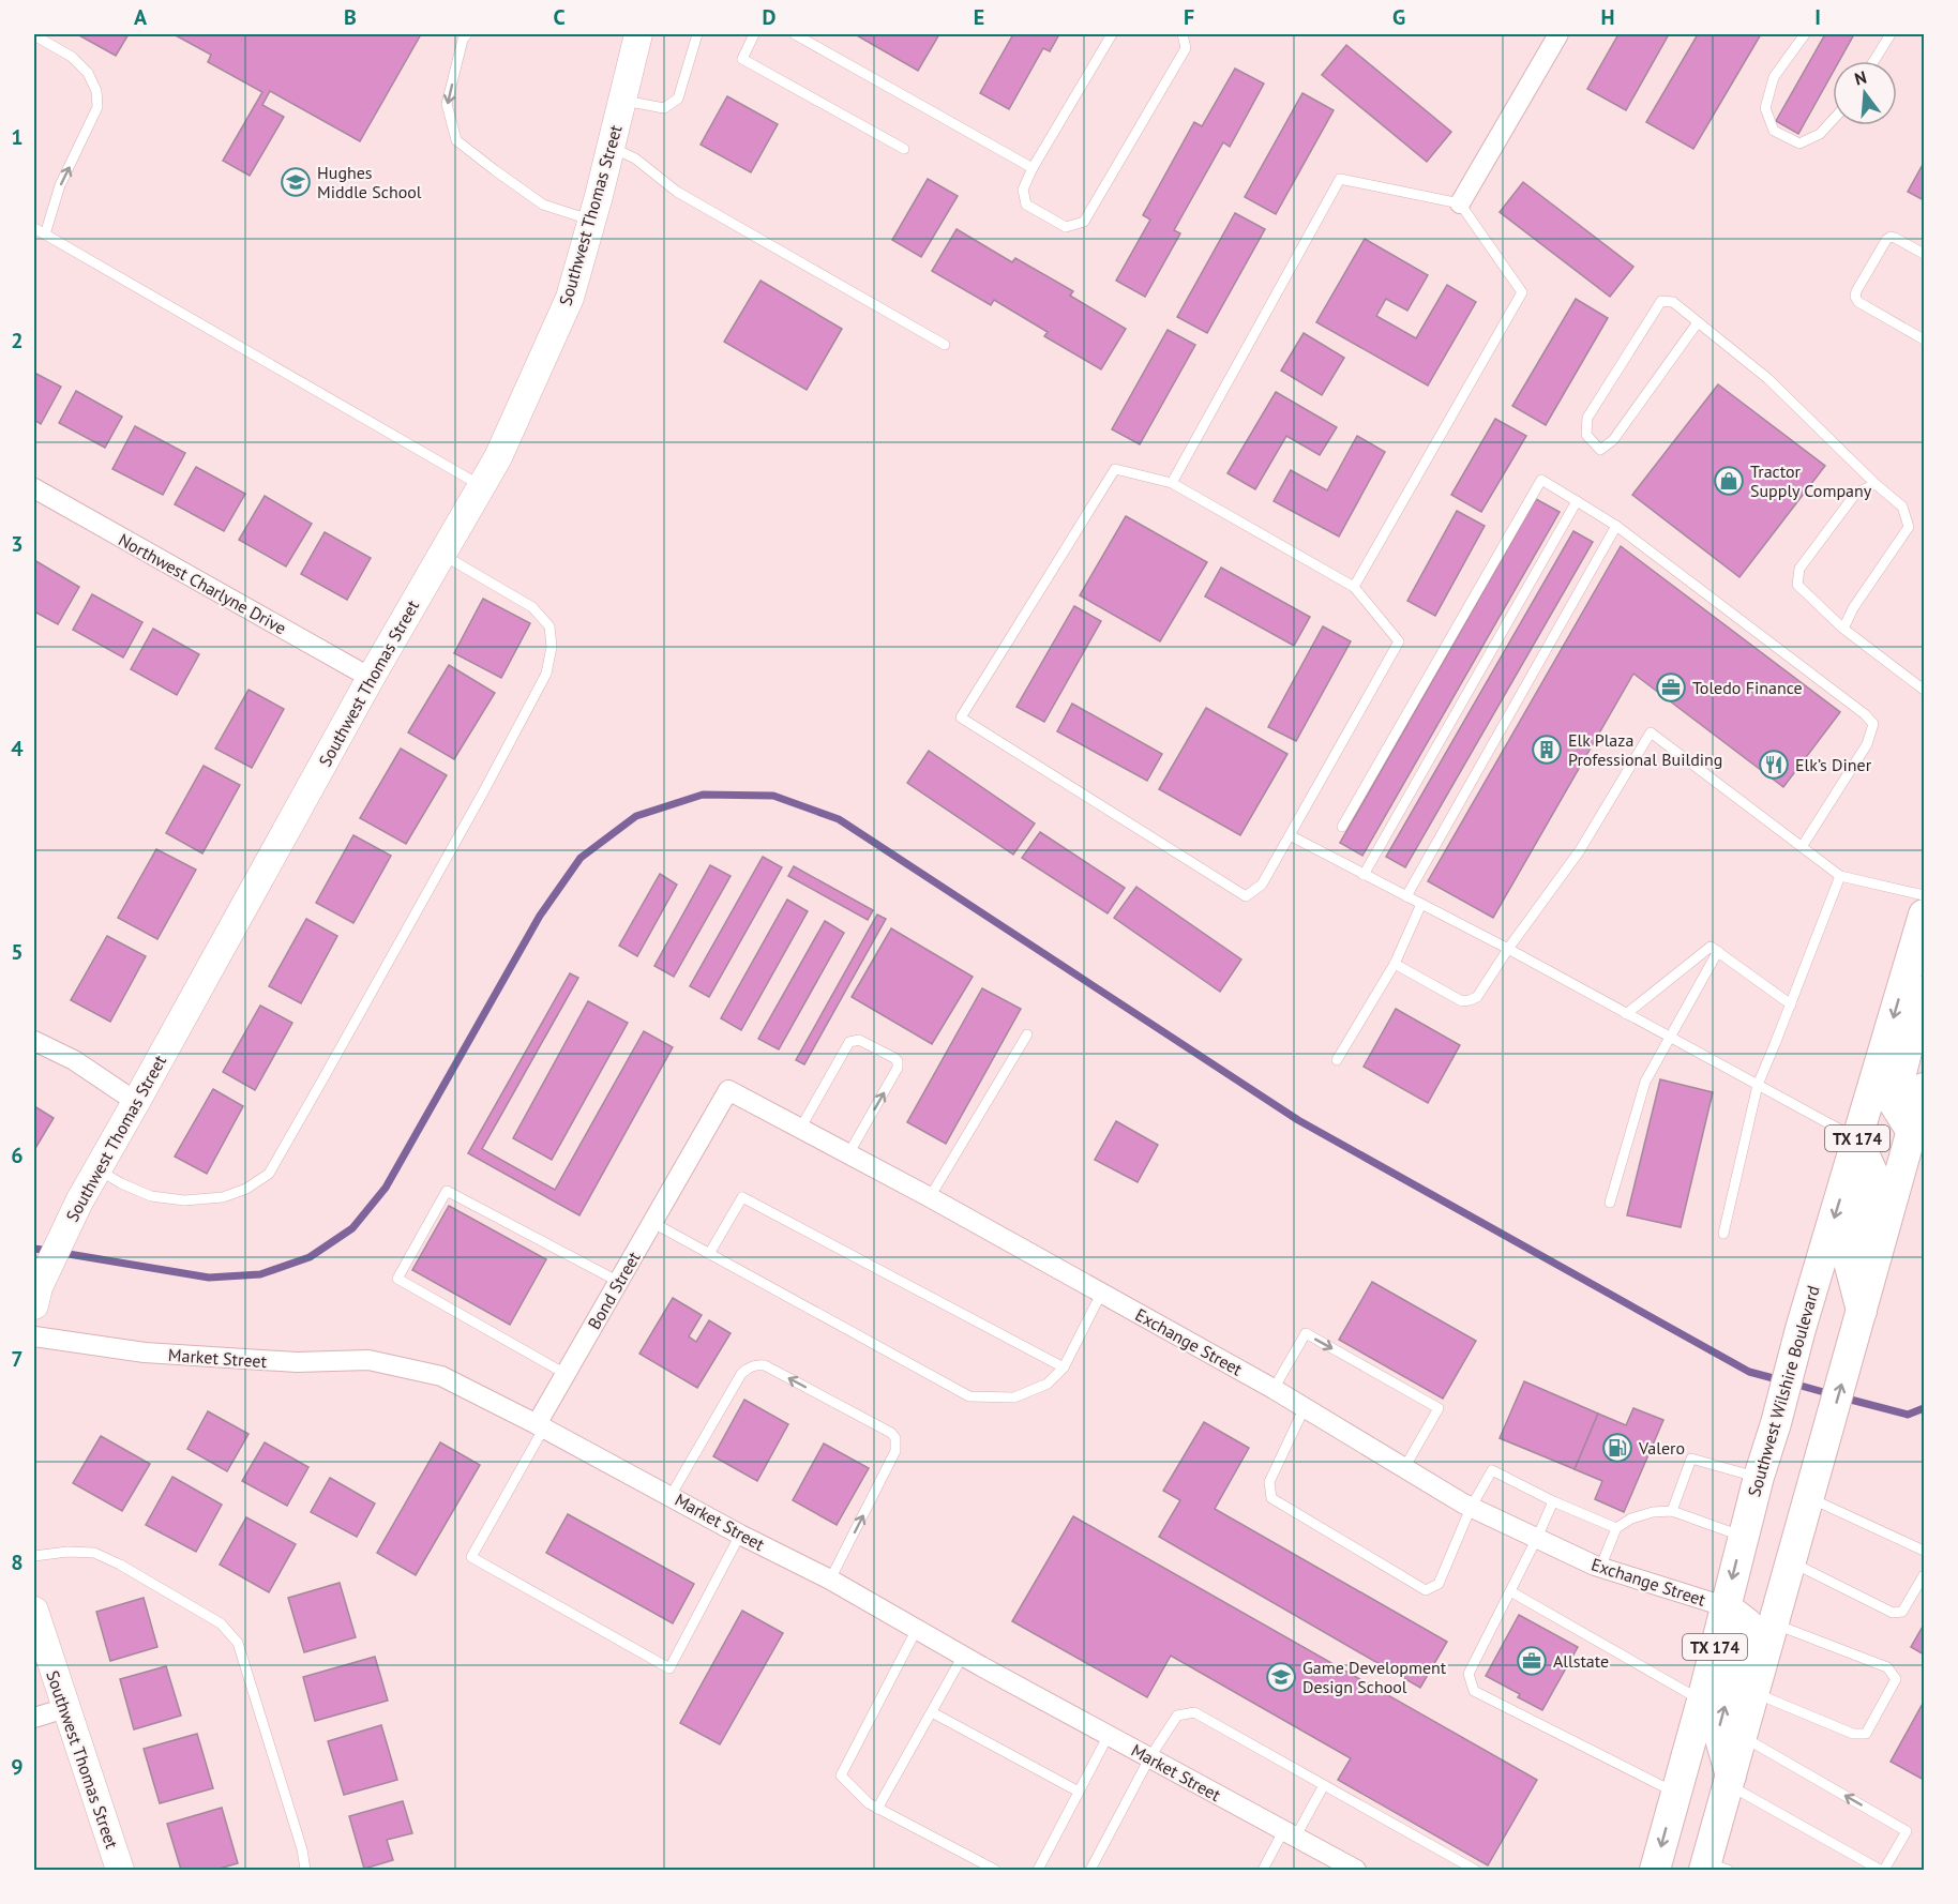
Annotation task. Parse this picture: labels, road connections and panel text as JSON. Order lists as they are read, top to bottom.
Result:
{
  "streets": {
    "main road": ["TX 174", "Southwest Wilshire Boulevard"],
    "street": [
      "Southwest Thomas Street",
      "Northwest Charlyne Drive",
      "Bond Street",
      "Exchange Street",
      "Market Street"
    ]
  },
  "crossings": [
    ["Southwest Thomas Street", "Northwest Charlyne Drive"],
    ["Bond Street", "Exchange Street"],
    ["Bond Street", "Market Street"],
    ["Exchange Street", "Southwest Wilshire Boulevard"]
  ],
  "places": {
    "school or university": ["Hughes Middle School", "Game Development Design School"],
    "shop": ["Tractor Supply Company"],
    "office": ["Toledo Finance", "Allstate"],
    "building": ["Elk Plaza Professional Building"],
    "restaurant": ["Elk’s Diner"],
    "fuel station": ["Valero"]
  },
  "north": "top",
  "grid": {
    "columns": [
      "A",
      "B",
      "C",
      "D",
      "E",
      "F",
      "G",
      "H",
      "I"
    ],
    "rows": [
      "1",
      "2",
      "3",
      "4",
      "5",
      "6",
      "7",
      "8",
      "9"
    ]
  }
}
